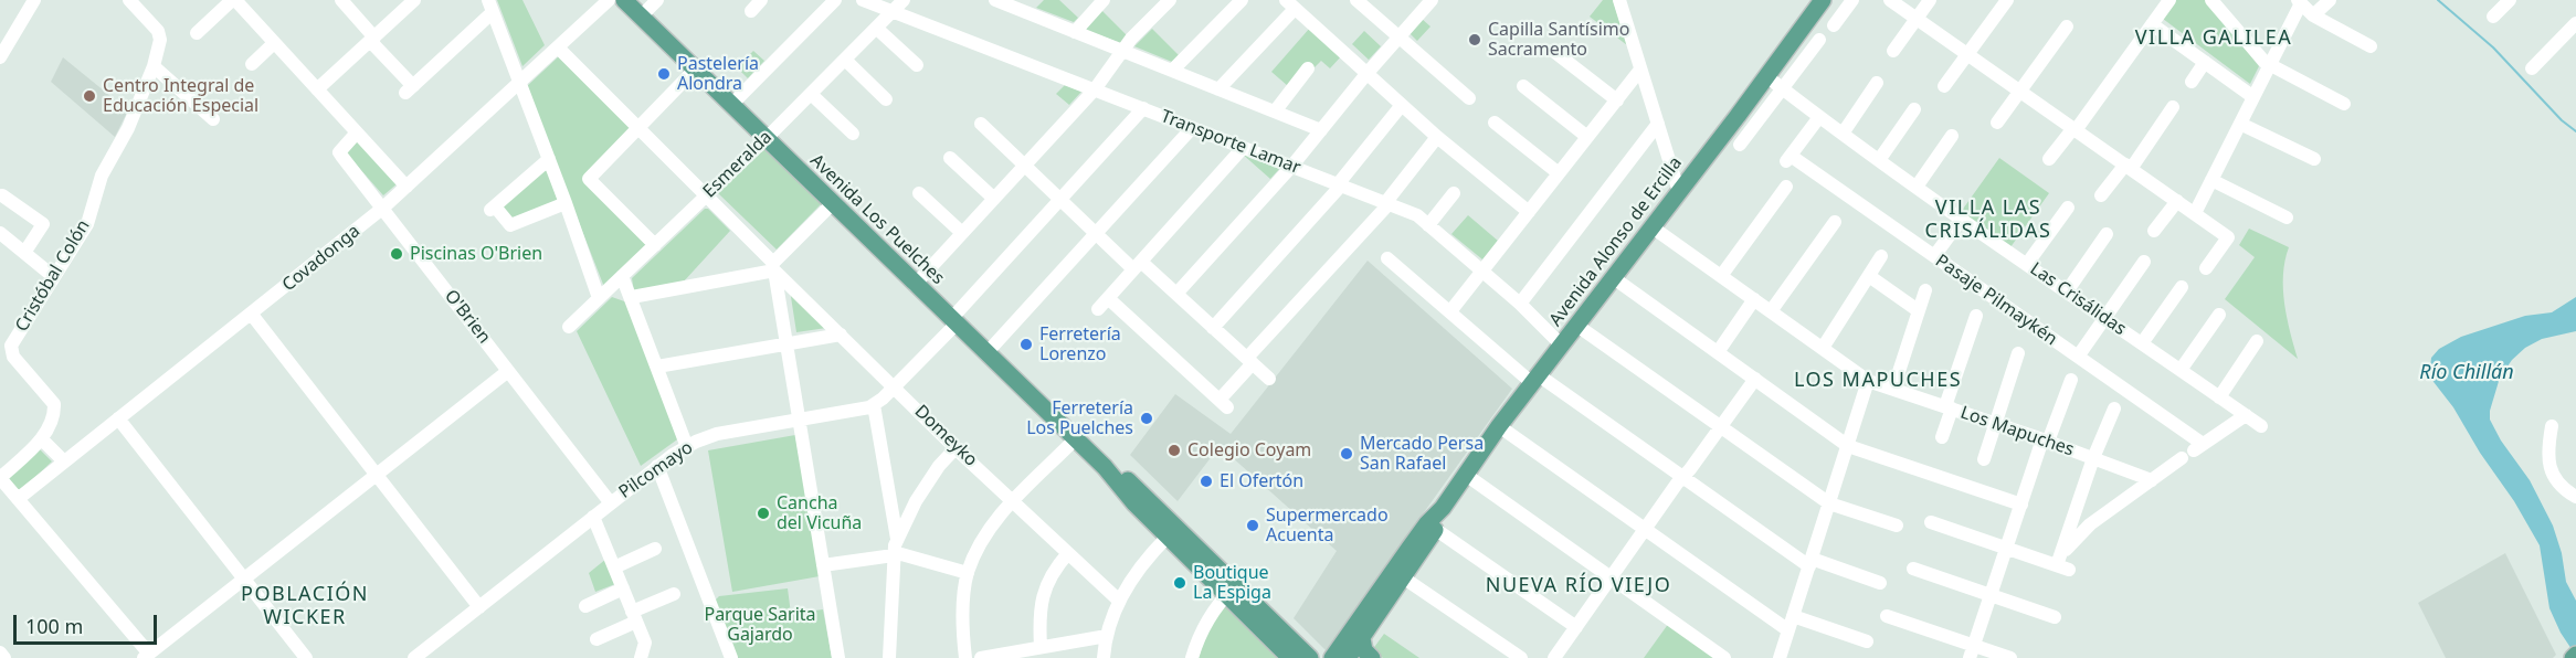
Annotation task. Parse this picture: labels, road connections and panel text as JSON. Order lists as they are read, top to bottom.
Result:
{
  "streets": {
    "main road": ["Avenida Los Puelches", "Avenida Alonso de Ercilla"],
    "street": [
      "Transporte Lamar",
      "Esmeralda",
      "Covadonga",
      "Cristóbal Colón",
      "Las Crisálidas",
      "Pasaje Pilmaykén",
      "O'Brien",
      "Los Mapuches",
      "Domeyko",
      "Pilcomayo"
    ]
  },
  "crossings": [
    ["Transporte Lamar", "Esmeralda"],
    ["Transporte Lamar", "Avenida Alonso de Ercilla"],
    ["Transporte Lamar", "Pilcomayo"],
    ["Esmeralda", "Avenida Los Puelches"],
    ["Esmeralda", "Domeyko"],
    ["Avenida Los Puelches", "Pilcomayo"],
    ["Avenida Alonso de Ercilla", "Las Crisálidas"],
    ["Avenida Alonso de Ercilla", "Los Mapuches"],
    ["Covadonga", "O'Brien"],
    ["Covadonga", "Domeyko"],
    ["Las Crisálidas", "Pasaje Pilmaykén"],
    ["O'Brien", "Pilcomayo"],
    ["Domeyko", "Pilcomayo"]
  ],
  "districts": [
    "VILLA GALILEA",
    "VILLA LAS CRISÁLIDAS",
    "LOS MAPUCHES",
    "NUEVA RÍO VIEJO",
    "POBLACIÓN WICKER"
  ],
  "water": ["Río Chillán"],
  "parks": ["Parque Sarita Gajardo"],
  "places": [
    "Capilla Santísimo Sacramento",
    "Pastelería Alondra",
    "Centro Integral de Educación Especial",
    "Piscinas O'Brien",
    "Ferretería Lorenzo",
    "Ferretería Los Puelches",
    "Colegio Coyam",
    "Mercado Persa San Rafael",
    "El Ofertón",
    "Cancha del Vicuña",
    "Supermercado Acuenta",
    "Boutique La Espiga"
  ],
  "scale_bar": "100 m"
}
